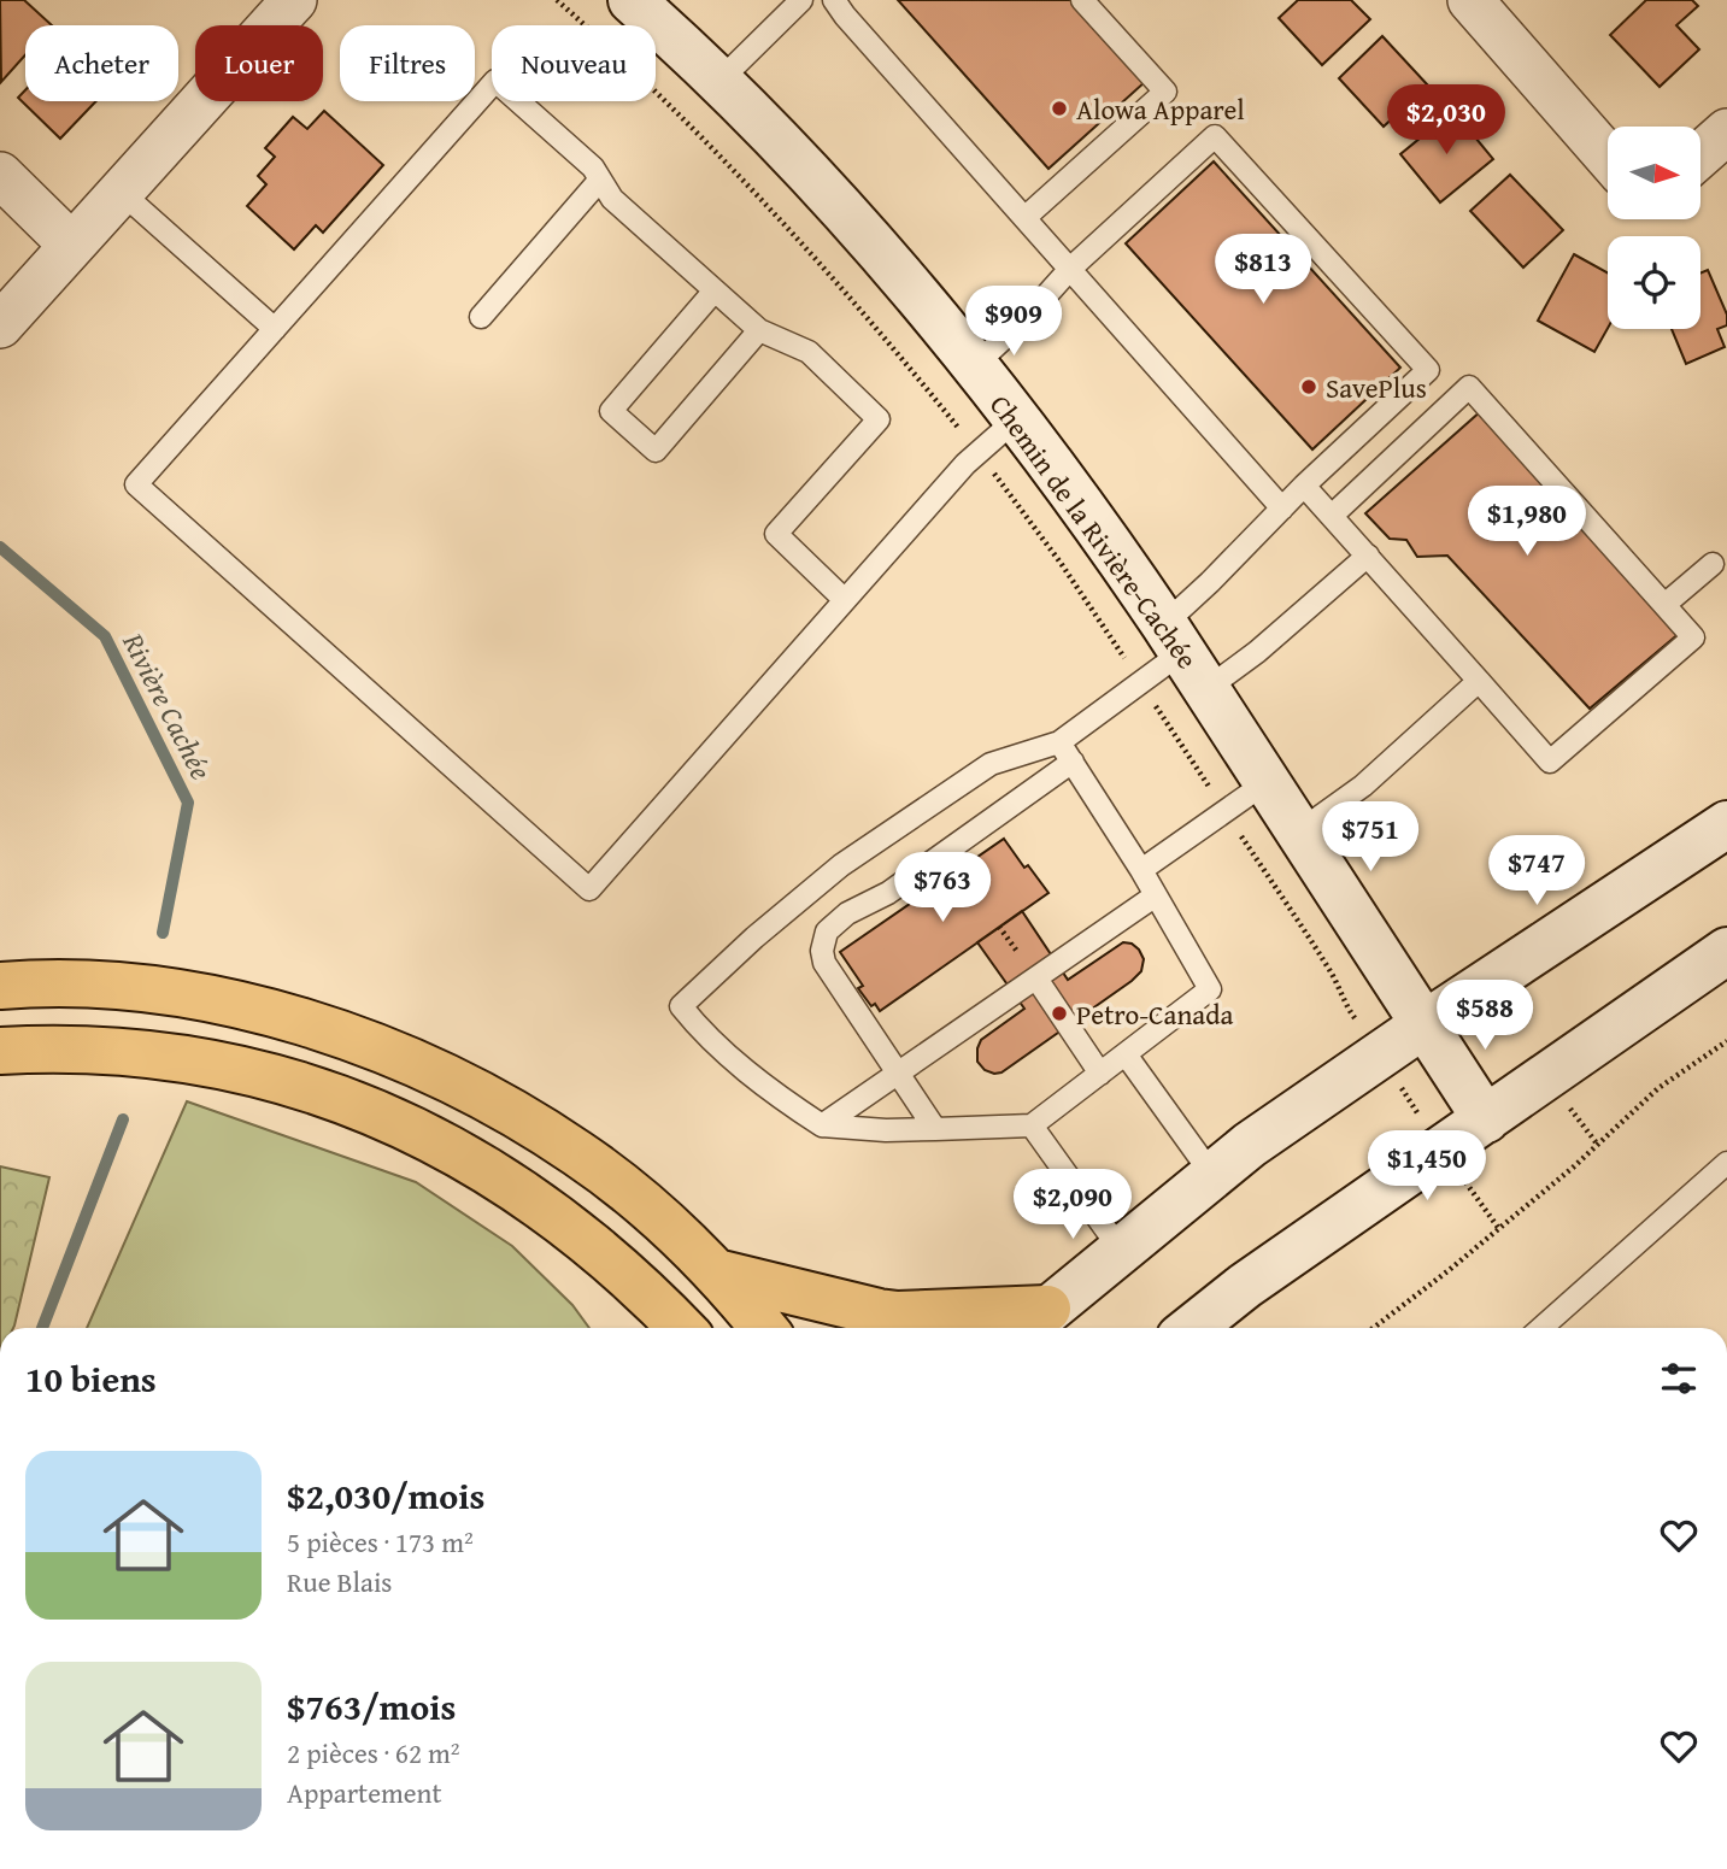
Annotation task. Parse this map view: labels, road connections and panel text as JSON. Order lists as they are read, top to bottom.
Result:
{
  "streets": {
    "street": ["Chemin de la Rivière-Cachée"]
  },
  "water": ["Rivière Cachée"],
  "places": ["Alowa Apparel", "SavePlus", "Petro-Canada"],
  "north": "right",
  "page": {
    "chip": [
      "Acheter",
      "Louer",
      "Filtres",
      "Nouveau"
    ],
    "price": [
      "$2,030",
      "$813",
      "$909",
      "$1,980",
      "$751",
      "$747",
      "$763",
      "$588",
      "$1,450",
      "$2,090"
    ],
    "heading": "10 biens",
    "list": [
      {
        "name": "$2,030/mois",
        "note": "5 pièces · 173 m² · Rue Blais"
      },
      {
        "name": "$763/mois",
        "note": "2 pièces · 62 m² · Appartement"
      }
    ]
  }
}
